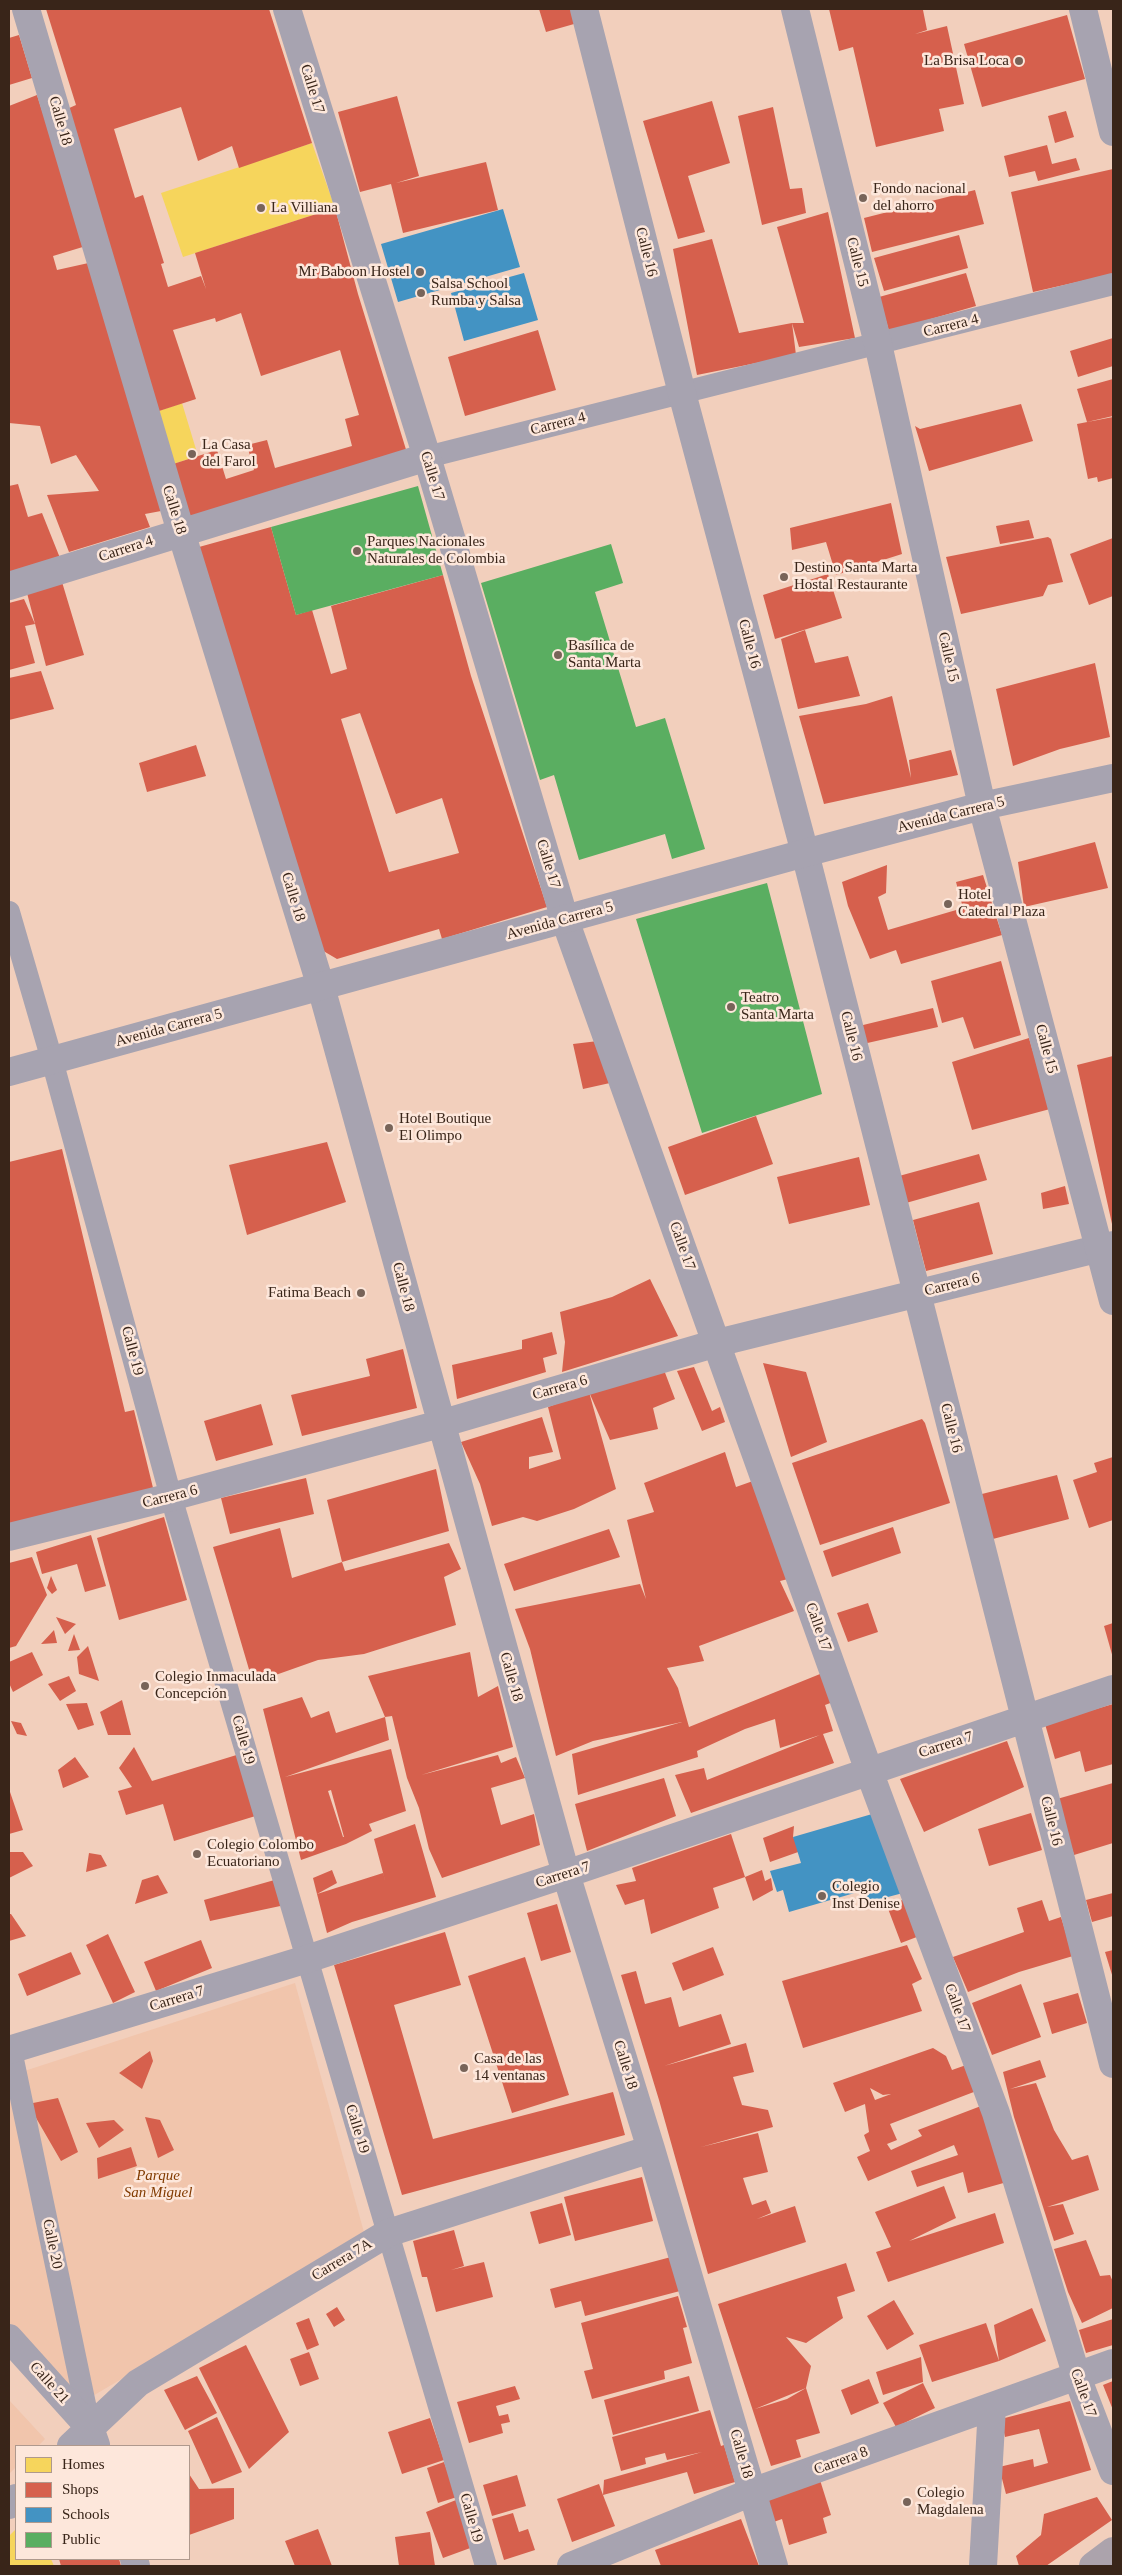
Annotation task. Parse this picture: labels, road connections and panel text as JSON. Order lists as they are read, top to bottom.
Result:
{
  "streets": {
    "street": [
      "Calle 17",
      "Calle 18",
      "Calle 16",
      "Calle 15",
      "Carrera 4",
      "Avenida Carrera 5",
      "Carrera 6",
      "Calle 19",
      "Carrera 7",
      "Calle 20",
      "Carrera 7A",
      "Calle 21",
      "Carrera 8"
    ]
  },
  "crossings": [
    ["Calle 17", "Carrera 4"],
    ["Calle 17", "Avenida Carrera 5"],
    ["Calle 17", "Carrera 6"],
    ["Calle 17", "Carrera 7"],
    ["Calle 17", "Carrera 8"],
    ["Calle 18", "Carrera 4"],
    ["Calle 18", "Avenida Carrera 5"],
    ["Calle 18", "Carrera 6"],
    ["Calle 18", "Carrera 7"],
    ["Calle 18", "Carrera 7A"],
    ["Calle 18", "Carrera 8"],
    ["Calle 16", "Carrera 4"],
    ["Calle 16", "Avenida Carrera 5"],
    ["Calle 16", "Carrera 6"],
    ["Calle 16", "Carrera 7"],
    ["Calle 15", "Carrera 4"],
    ["Calle 15", "Avenida Carrera 5"],
    ["Calle 15", "Carrera 6"],
    ["Avenida Carrera 5", "Calle 19"],
    ["Carrera 6", "Calle 19"],
    ["Calle 19", "Carrera 7"],
    ["Calle 19", "Carrera 7A"],
    ["Carrera 7", "Calle 20"],
    ["Calle 20", "Carrera 7A"],
    ["Calle 20", "Calle 21"],
    ["Carrera 7A", "Calle 21"]
  ],
  "parks": ["Parque San Miguel"],
  "places": [
    "La Brisa Loca",
    "Fondo nacional del ahorro",
    "La Villiana",
    "Mr Baboon Hostel",
    "Salsa School Rumba y Salsa",
    "La Casa del Farol",
    "Parques Nacionales Naturales de Colombia",
    "Destino Santa Marta Hostal Restaurante",
    "Basílica de Santa Marta",
    "Hotel Catedral Plaza",
    "Teatro Santa Marta",
    "Hotel Boutique El Olimpo",
    "Fatima Beach",
    "Colegio Inmaculada Concepción",
    "Colegio Colombo Ecuatoriano",
    "Colegio Inst Denise",
    "Casa de las 14 ventanas",
    "Colegio Magdalena"
  ],
  "legend": [
    "Homes",
    "Shops",
    "Schools",
    "Public"
  ]
}
